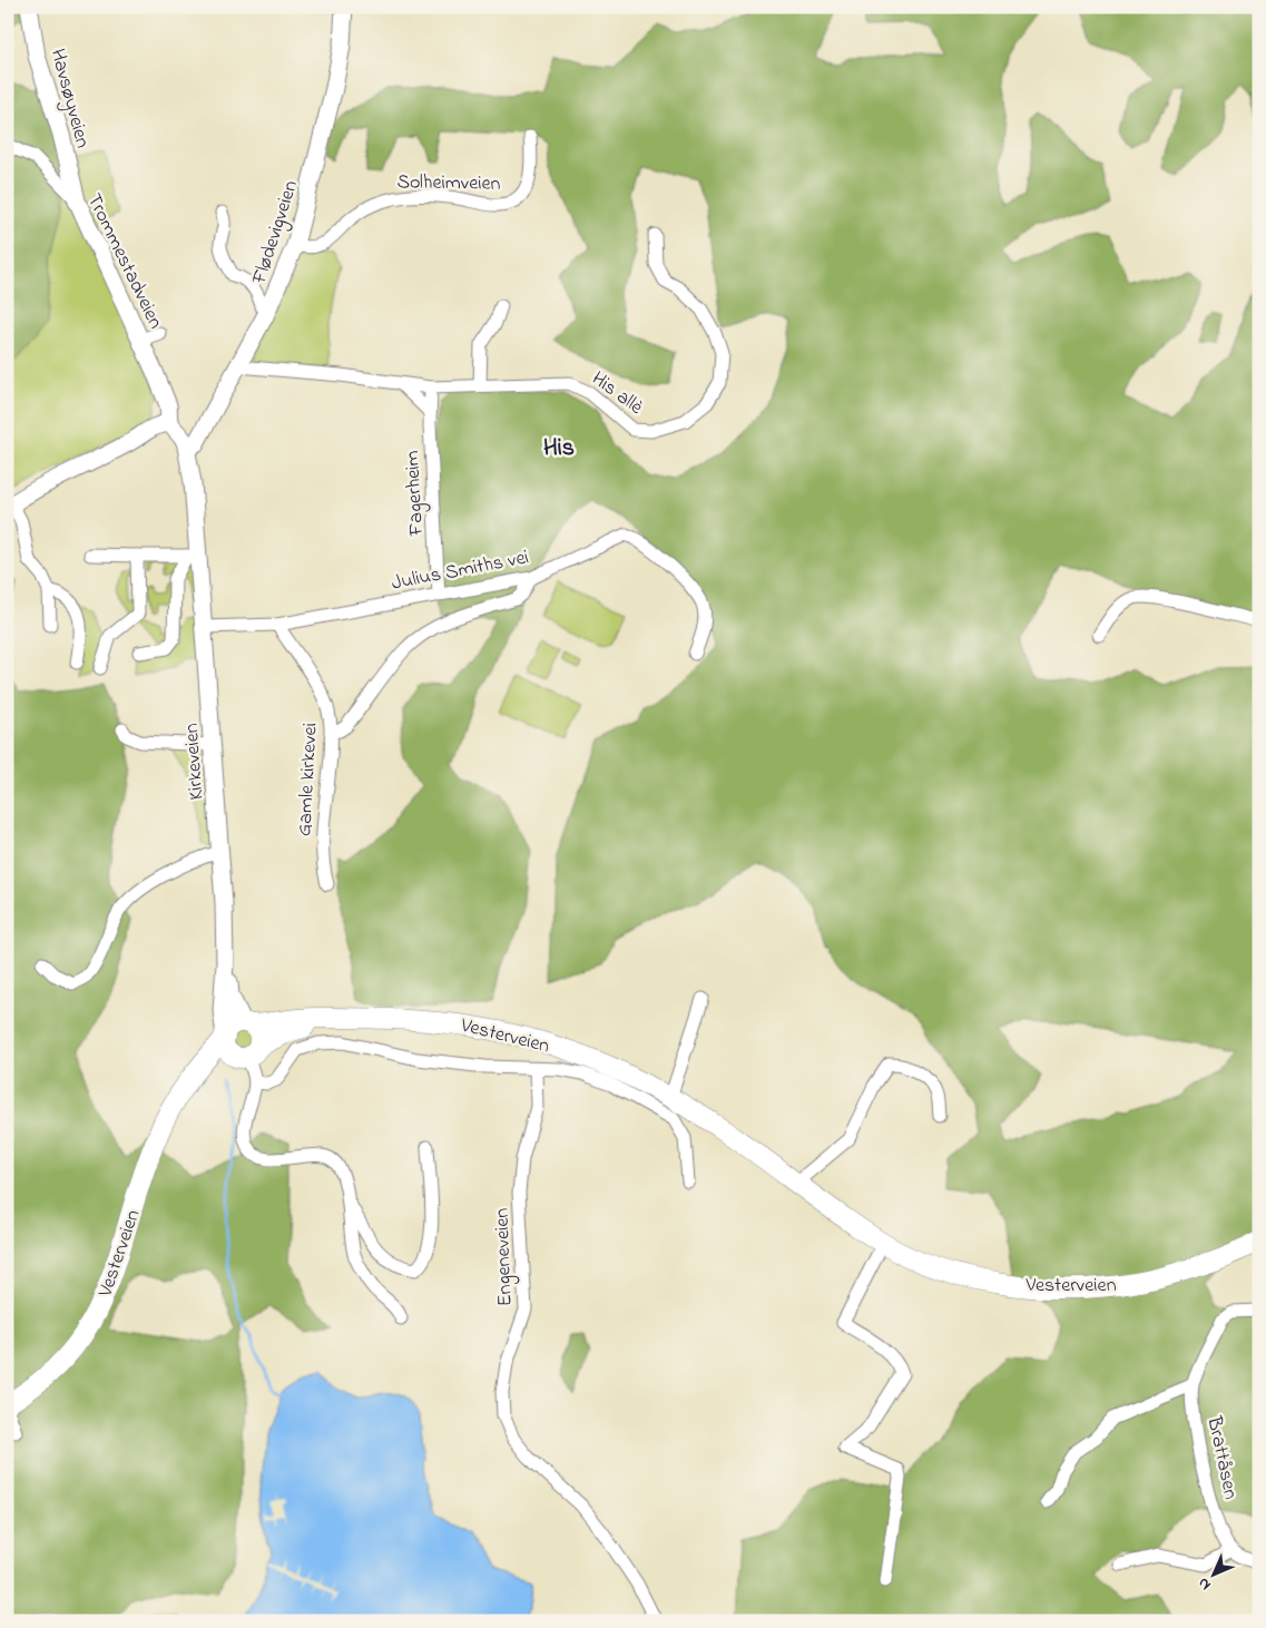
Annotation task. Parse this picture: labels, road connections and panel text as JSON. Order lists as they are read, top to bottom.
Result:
{
  "streets": {
    "main road": [
      "Havsøyveien",
      "Flødevigveien",
      "Trommestadveien",
      "Kirkeveien",
      "Vesterveien"
    ],
    "street": [
      "Solheimveien",
      "His allè",
      "Fagerheim",
      "Julius Smiths vei",
      "Gamle kirkevei",
      "Engeneveien",
      "Brattåsen"
    ]
  },
  "crossings": [
    ["Havsøyveien", "Trommestadveien"],
    ["Solheimveien", "Flødevigveien"],
    ["Flødevigveien", "His allè"],
    ["Flødevigveien", "Kirkeveien"],
    ["Trommestadveien", "Kirkeveien"],
    ["His allè", "Fagerheim"],
    ["Fagerheim", "Julius Smiths vei"],
    ["Julius Smiths vei", "Kirkeveien"],
    ["Julius Smiths vei", "Gamle kirkevei"],
    ["Kirkeveien", "Vesterveien"]
  ],
  "districts": ["His"],
  "north": "bottom left"
}
